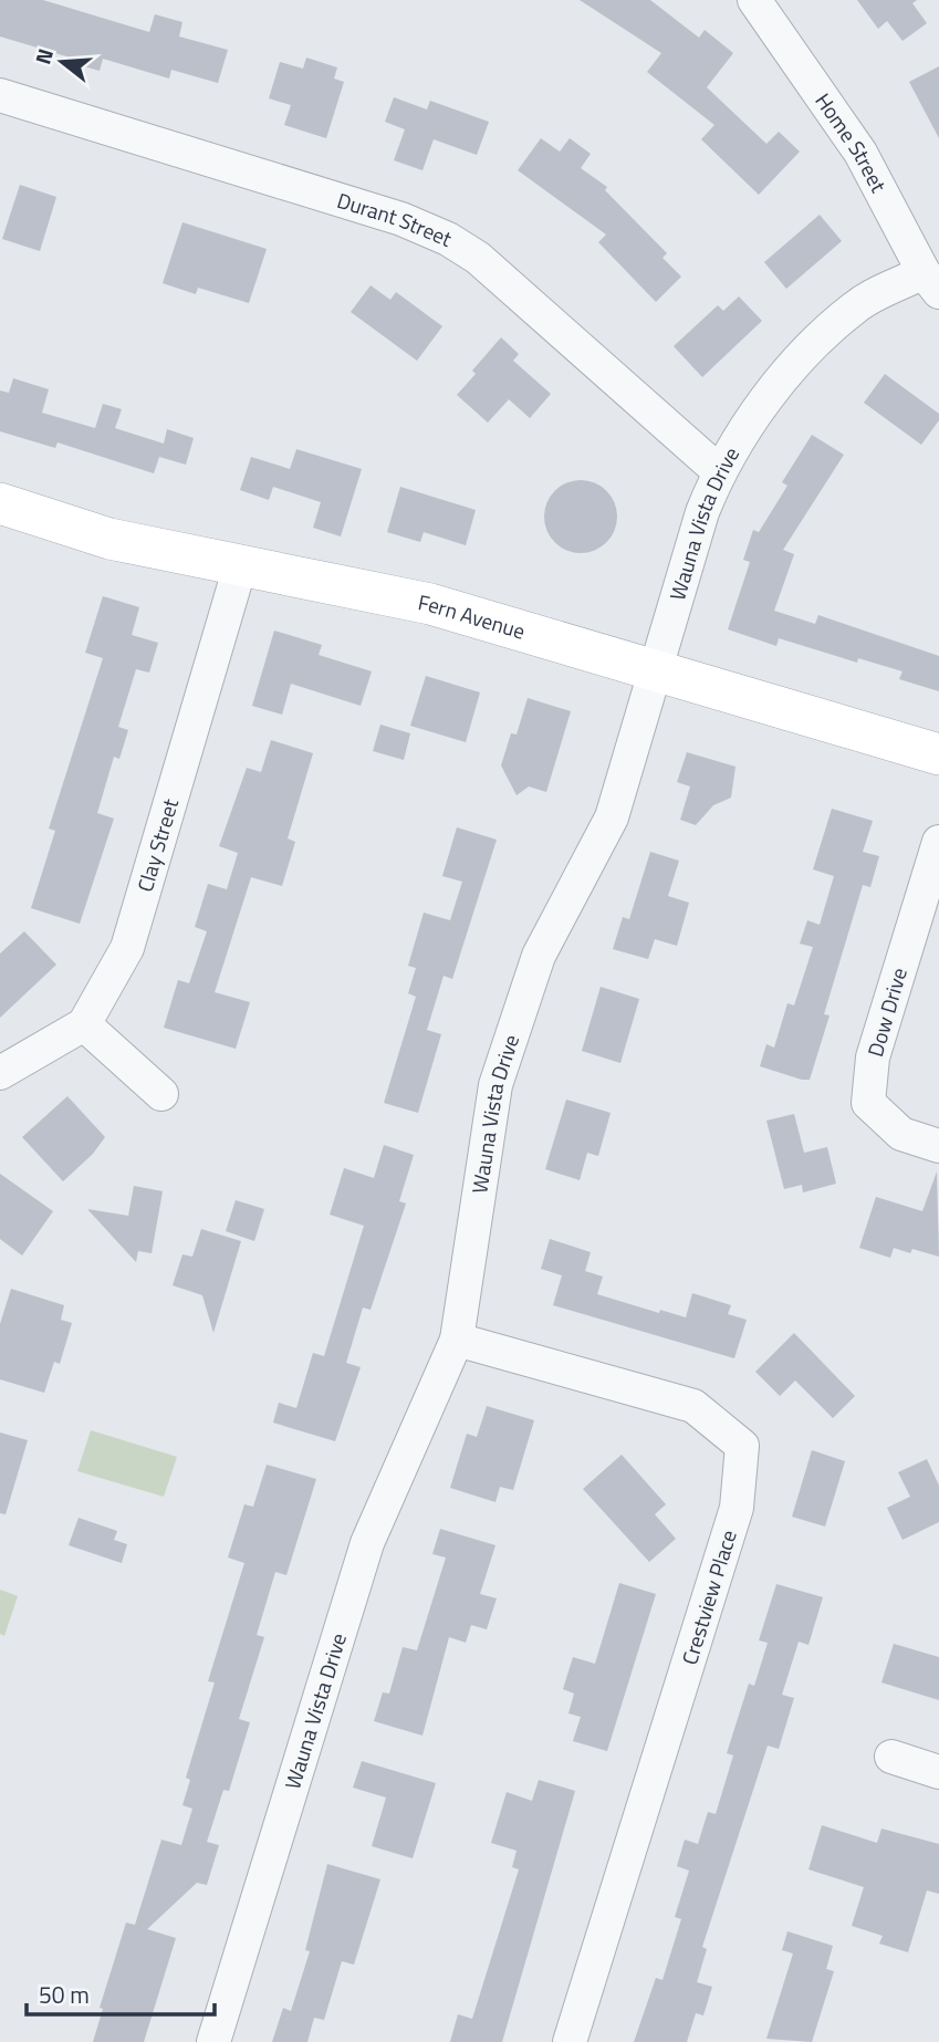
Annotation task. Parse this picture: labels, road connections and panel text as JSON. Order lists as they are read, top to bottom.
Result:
{
  "streets": {
    "main road": ["Fern Avenue"],
    "street": [
      "Home Street",
      "Durant Street",
      "Wauna Vista Drive",
      "Clay Street",
      "Dow Drive",
      "Crestview Place"
    ]
  },
  "crossings": [
    ["Home Street", "Wauna Vista Drive"],
    ["Durant Street", "Wauna Vista Drive"],
    ["Wauna Vista Drive", "Fern Avenue"],
    ["Wauna Vista Drive", "Crestview Place"],
    ["Fern Avenue", "Clay Street"]
  ],
  "scale_bar": "50 m",
  "north": "left"
}
